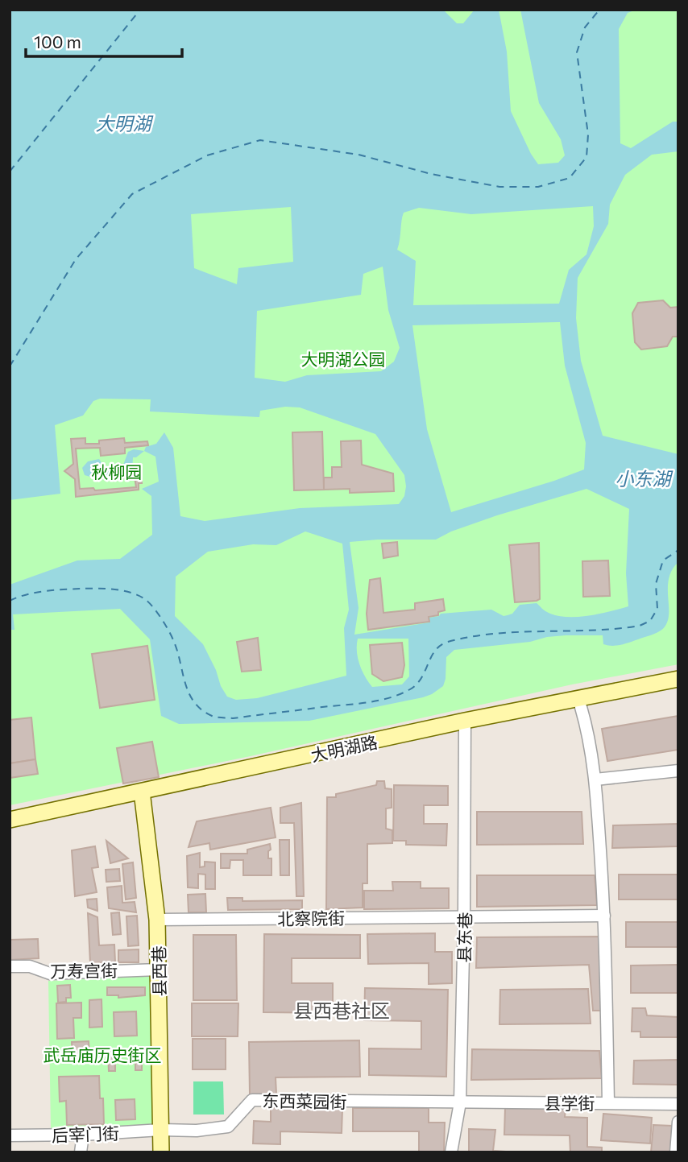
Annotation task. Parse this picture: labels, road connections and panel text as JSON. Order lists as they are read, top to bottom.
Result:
{
  "streets": {
    "main road": ["大明湖路", "县西巷"],
    "street": [
      "北察院街",
      "县东巷",
      "万寿宫街",
      "东西菜园街",
      "县学街",
      "后宰门街"
    ]
  },
  "crossings": [
    ["大明湖路", "县东巷"],
    ["大明湖路", "县西巷"],
    ["北察院街", "县东巷"],
    ["北察院街", "县西巷"],
    ["县东巷", "东西菜园街"],
    ["县东巷", "县学街"],
    ["万寿宫街", "县西巷"],
    ["县西巷", "东西菜园街"],
    ["县西巷", "后宰门街"],
    ["东西菜园街", "县学街"],
    ["东西菜园街", "后宰门街"]
  ],
  "districts": ["县西巷社区"],
  "water": ["大明湖", "小东湖"],
  "parks": ["大明湖公园", "秋柳园", "武岳庙历史街区"],
  "scale_bar": "100 m"
}
